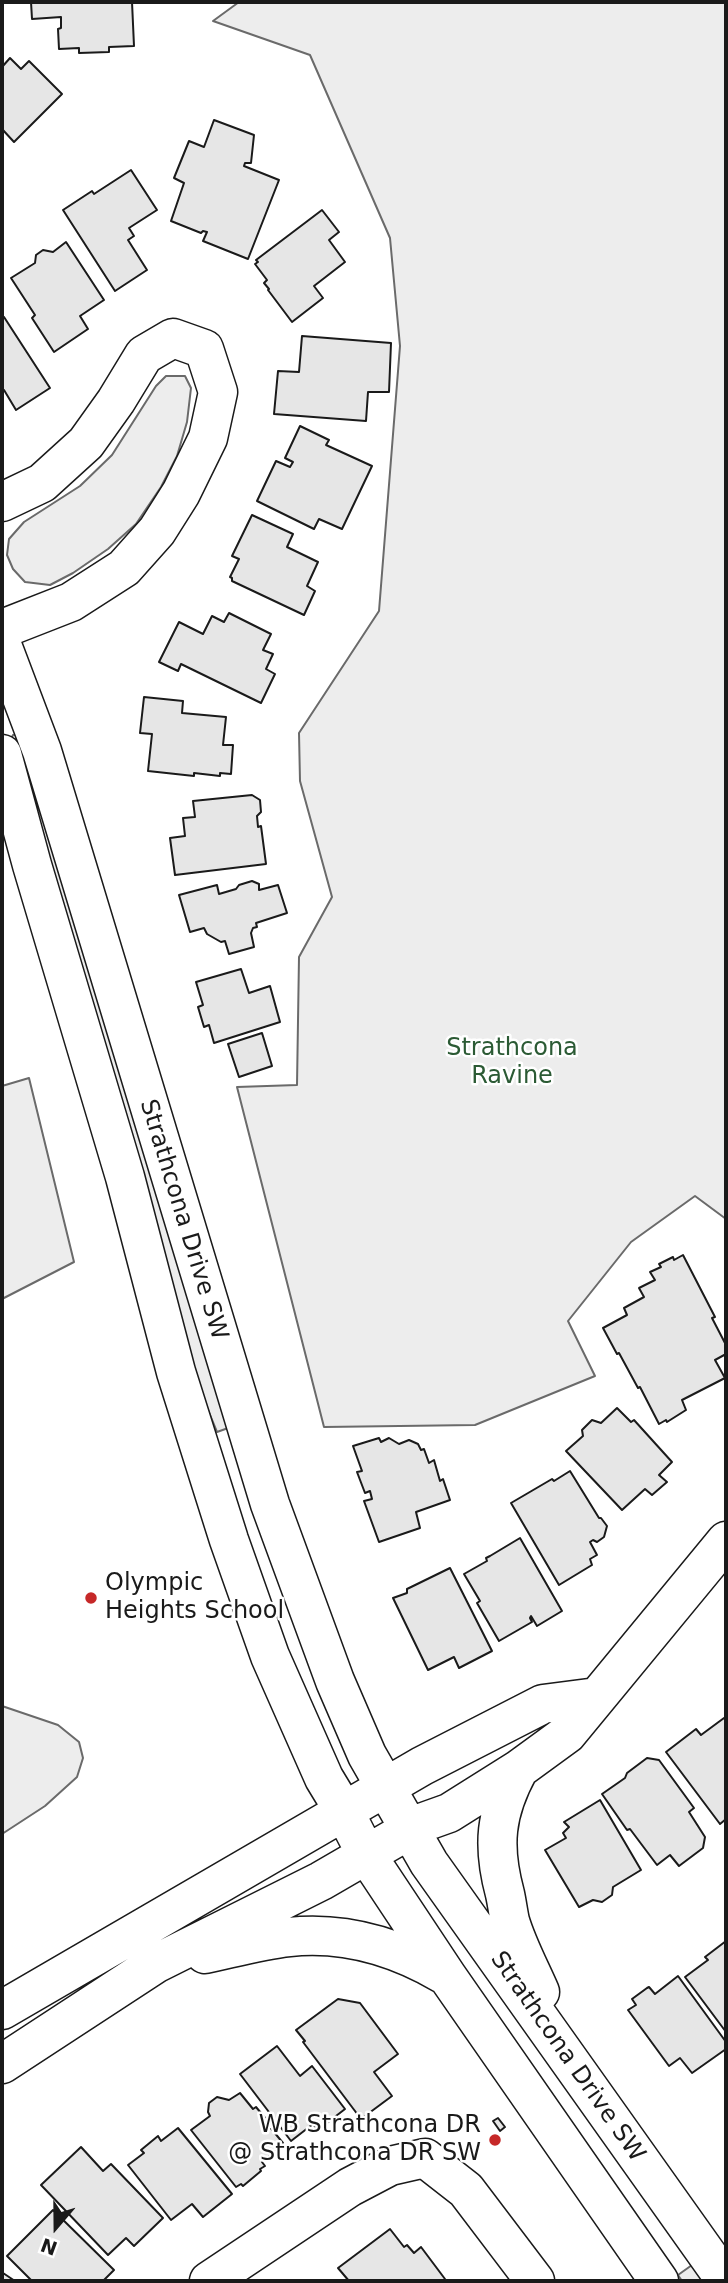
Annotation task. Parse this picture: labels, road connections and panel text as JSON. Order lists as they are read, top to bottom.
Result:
{
  "streets": {
    "street": ["Strathcona Drive SW"]
  },
  "parks": ["Strathcona Ravine"],
  "places": ["Olympic Heights School", "WB Strathcona DR @ Strathcona DR SW"],
  "north": "bottom"
}
